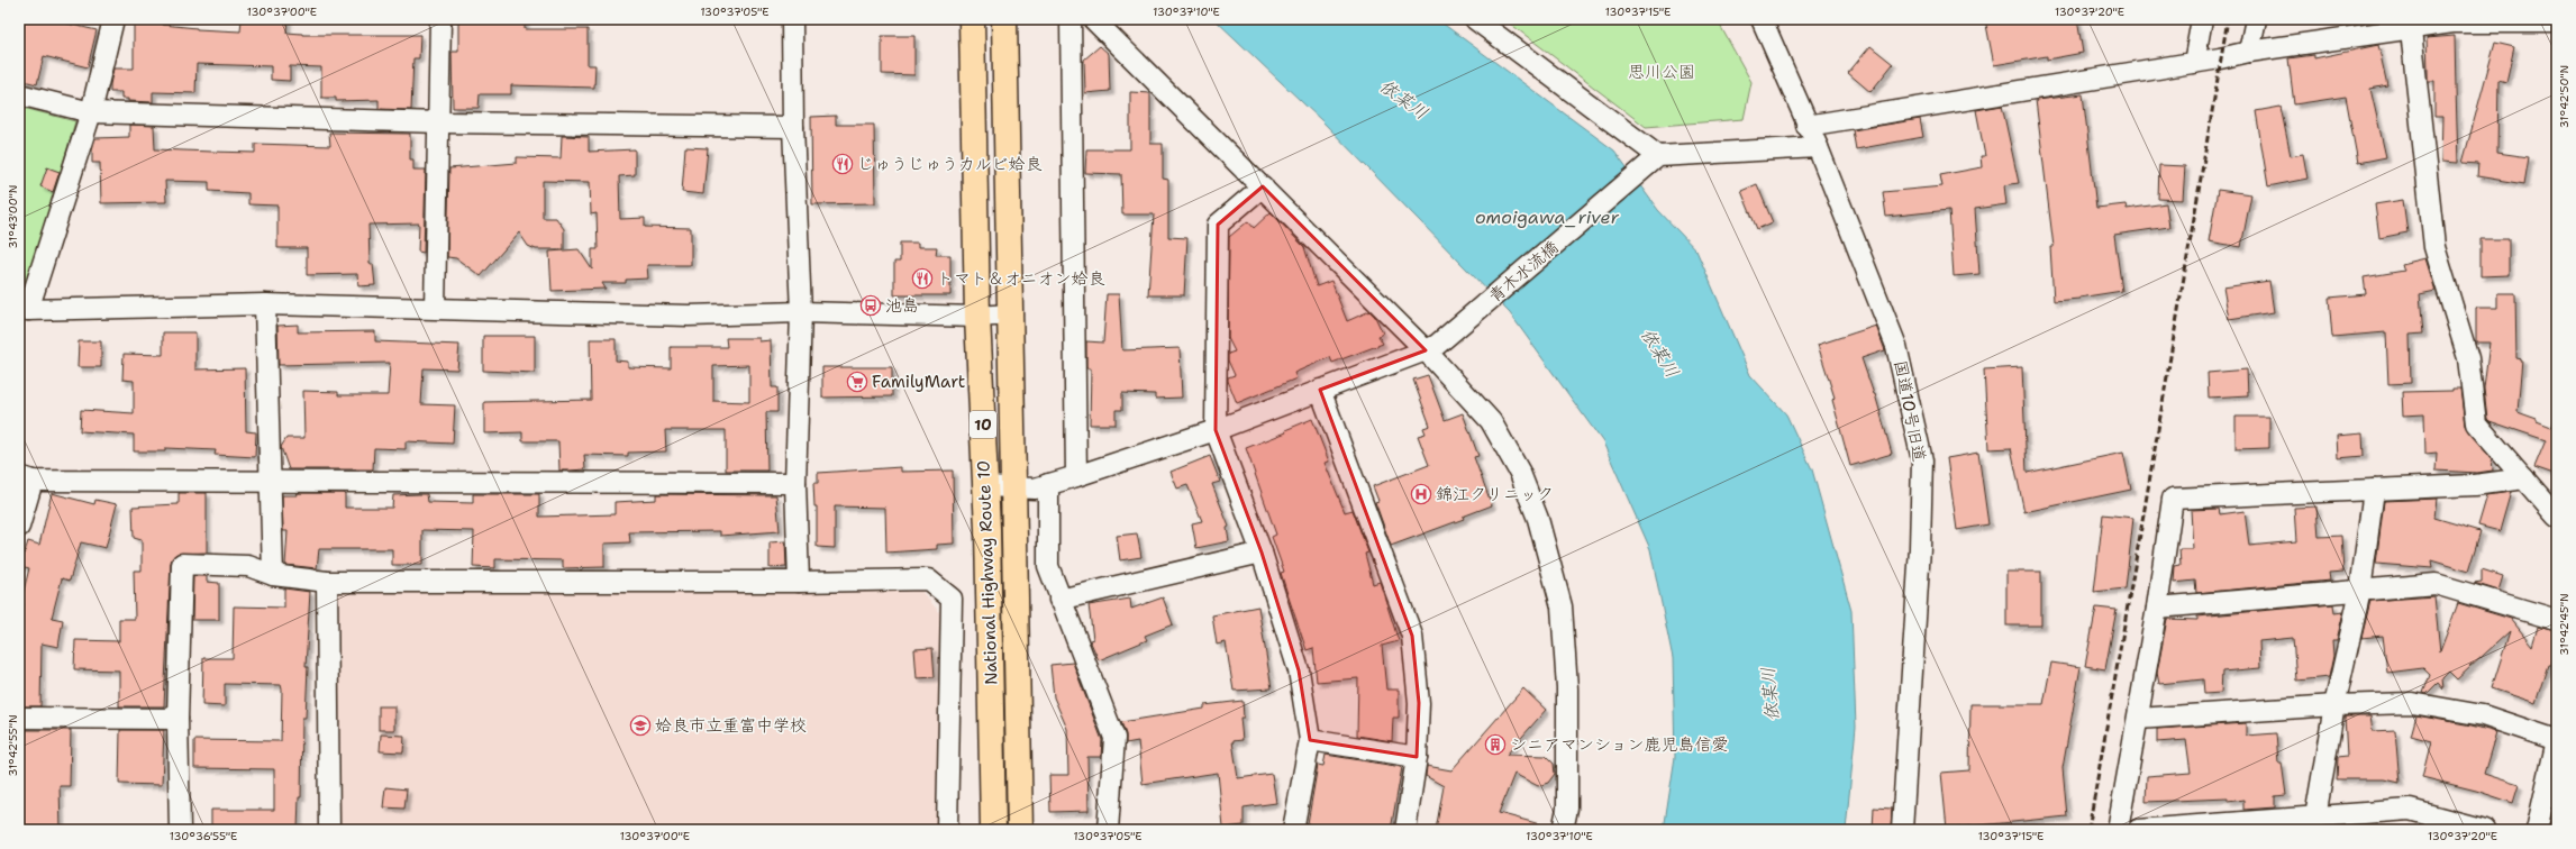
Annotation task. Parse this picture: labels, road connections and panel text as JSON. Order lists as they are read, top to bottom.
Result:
{
  "streets": {
    "highway": ["10", "National Highway Route 10"],
    "street": ["青木水流橋", "国道10号旧道"]
  },
  "crossings": [
    ["青木水流橋", "National Highway Route 10"]
  ],
  "water": ["依某川", "omoigawa_river"],
  "parks": ["思川公園"],
  "places": {
    "restaurant": ["じゅうじゅうカルビ姶良", "トマト＆オニオン姶良"],
    "bus stop": ["池島"],
    "supermarket": ["FamilyMart"],
    "hospital": ["錦江クリニック"],
    "school or university": ["姶良市立重富中学校"],
    "building": ["シニアマンション鹿児島信愛"]
  },
  "coordinates": [
    "130°37'00\"E",
    "130°37'05\"E",
    "130°37'10\"E",
    "130°37'15\"E",
    "130°37'20\"E",
    "31°42'50\"N",
    "31°43'00\"N",
    "31°42'45\"N",
    "31°42'55\"N",
    "130°36'55\"E"
  ]
}
